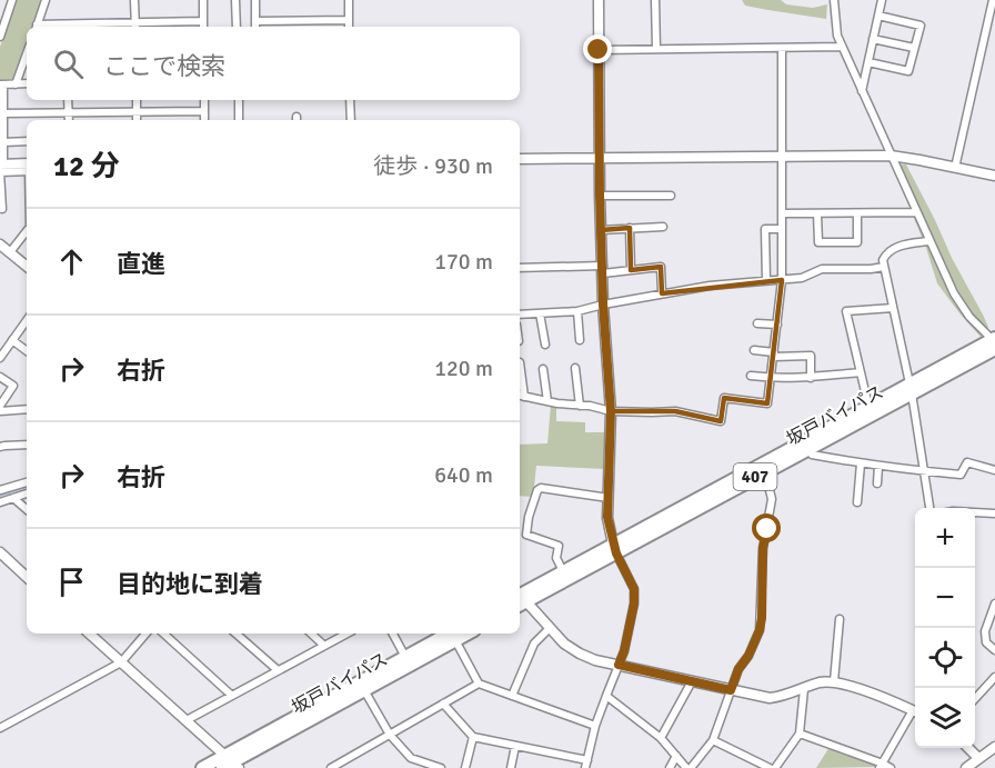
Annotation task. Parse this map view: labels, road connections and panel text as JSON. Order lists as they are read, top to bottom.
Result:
{
  "streets": {
    "highway": ["坂戸バイパス", "407"]
  },
  "page": {
    "search": "ここで検索",
    "heading": ["12 分", "徒歩 · 930 m"],
    "list": [
      ["直進", "170 m"],
      ["右折", "120 m"],
      ["右折", "640 m"],
      "目的地に到着"
    ],
    "map_buttons": ["+", "−"]
  }
}
